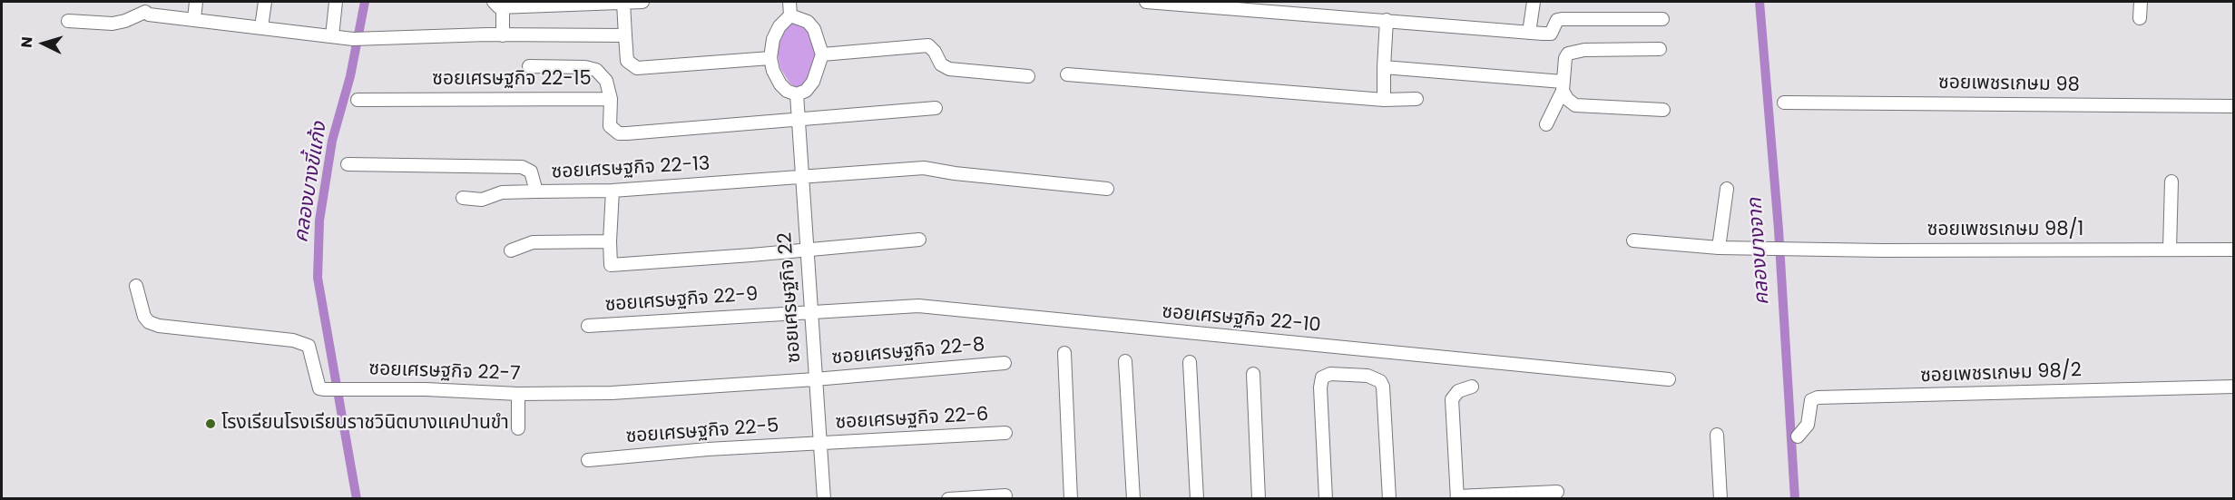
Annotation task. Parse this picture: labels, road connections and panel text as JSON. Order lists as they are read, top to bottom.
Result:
{
  "streets": {
    "street": [
      "ซอยเศรษฐกิจ 22-15",
      "ซอยเพชรเกษม 98",
      "ซอยเศรษฐกิจ 22-13",
      "ซอยเพชรเกษม 98/1",
      "ซอยเศรษฐกิจ 22",
      "ซอยเศรษฐกิจ 22-9",
      "ซอยเศรษฐกิจ 22-10",
      "ซอยเศรษฐกิจ 22-8",
      "ซอยเศรษฐกิจ 22-7",
      "ซอยเพชรเกษม 98/2",
      "ซอยเศรษฐกิจ 22-6",
      "ซอยเศรษฐกิจ 22-5"
    ]
  },
  "crossings": [
    ["ซอยเศรษฐกิจ 22-15", "ซอยเศรษฐกิจ 22"],
    ["ซอยเศรษฐกิจ 22-13", "ซอยเศรษฐกิจ 22"],
    ["ซอยเศรษฐกิจ 22", "ซอยเศรษฐกิจ 22-9"],
    ["ซอยเศรษฐกิจ 22", "ซอยเศรษฐกิจ 22-10"],
    ["ซอยเศรษฐกิจ 22", "ซอยเศรษฐกิจ 22-8"],
    ["ซอยเศรษฐกิจ 22", "ซอยเศรษฐกิจ 22-7"],
    ["ซอยเศรษฐกิจ 22", "ซอยเศรษฐกิจ 22-6"],
    ["ซอยเศรษฐกิจ 22", "ซอยเศรษฐกิจ 22-5"],
    ["ซอยเศรษฐกิจ 22-9", "ซอยเศรษฐกิจ 22-10"],
    ["ซอยเศรษฐกิจ 22-8", "ซอยเศรษฐกิจ 22-7"],
    ["ซอยเศรษฐกิจ 22-6", "ซอยเศรษฐกิจ 22-5"]
  ],
  "water": ["คลองบางขี้แก้ง", "คลองบางจาก"],
  "places": ["โรงเรียนโรงเรียนราชวินิตบางแคปานขำ"],
  "north": "left"
}
